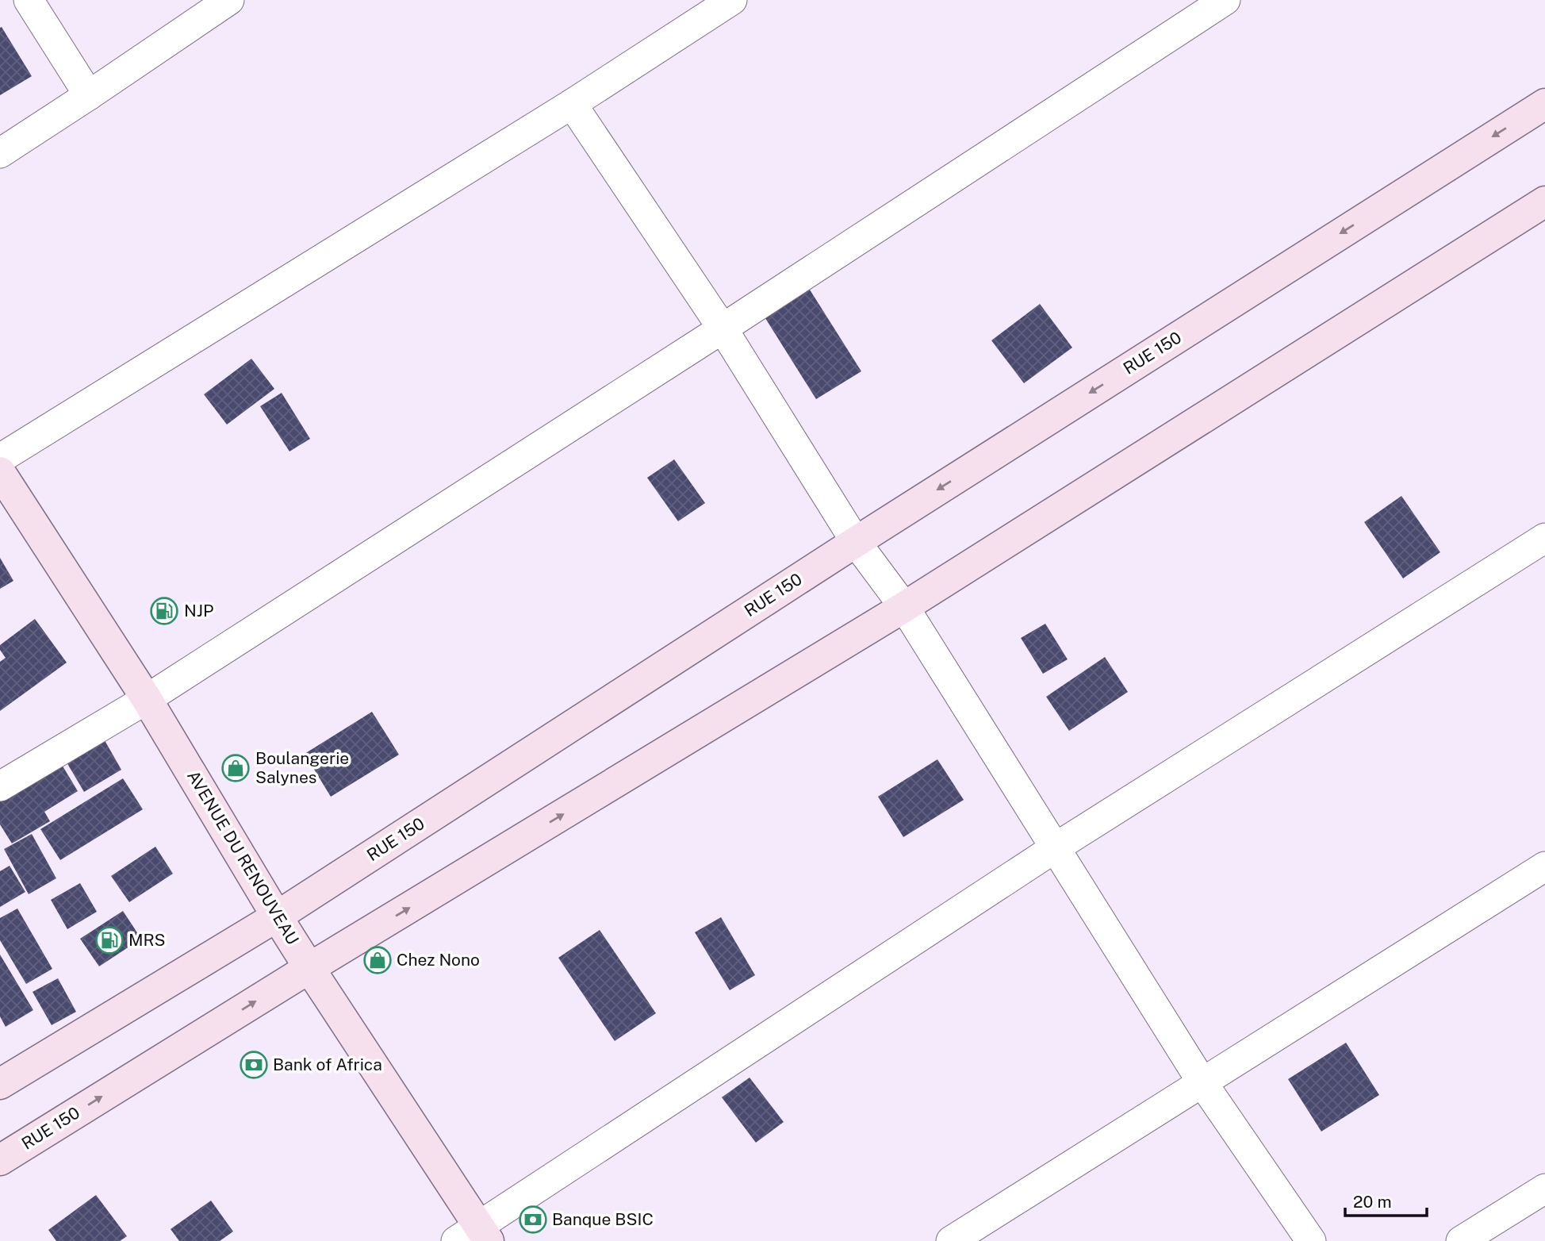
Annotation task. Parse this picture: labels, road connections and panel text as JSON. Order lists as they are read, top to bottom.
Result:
{
  "streets": {
    "main road": ["RUE 150", "AVENUE DU RENOUVEAU"]
  },
  "crossings": [
    ["RUE 150", "AVENUE DU RENOUVEAU"]
  ],
  "places": {
    "fuel station": ["NJP", "MRS"],
    "shop": ["Boulangerie Salynes", "Chez Nono"],
    "bank": ["Bank of Africa", "Banque BSIC"]
  },
  "scale_bar": "20 m"
}
